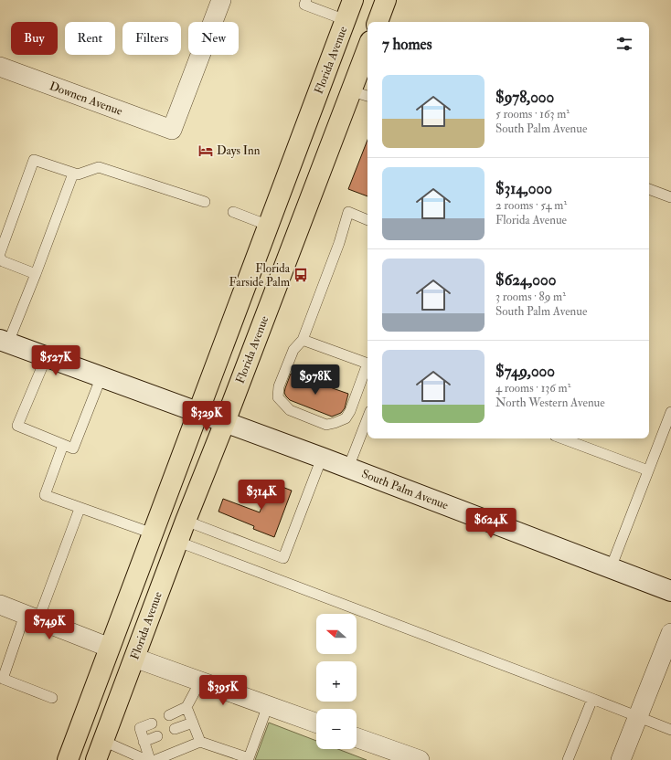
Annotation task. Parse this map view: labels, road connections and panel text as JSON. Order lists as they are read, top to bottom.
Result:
{
  "streets": {
    "main road": ["Florida Avenue"],
    "street": ["Downen Avenue", "South Palm Avenue"]
  },
  "crossings": [
    ["Florida Avenue", "South Palm Avenue"]
  ],
  "places": {
    "hotel": ["Days Inn"],
    "bus stop": ["Florida Farside Palm"]
  },
  "north": "left",
  "page": {
    "chip": [
      "Buy",
      "Rent",
      "Filters",
      "New"
    ],
    "heading": "7 homes",
    "list": [
      {
        "name": "$978,000",
        "note": "5 rooms · 163 m² · South Palm Avenue"
      },
      {
        "name": "$314,000",
        "note": "2 rooms · 54 m² · Florida Avenue"
      },
      {
        "name": "$624,000",
        "note": "3 rooms · 89 m² · South Palm Avenue"
      },
      {
        "name": "$749,000",
        "note": "4 rooms · 136 m² · North Western Avenue"
      }
    ],
    "price": [
      "$527K",
      "$978K",
      "$329K",
      "$314K",
      "$624K",
      "$749K",
      "$395K"
    ],
    "map_buttons": ["+", "−"]
  }
}
